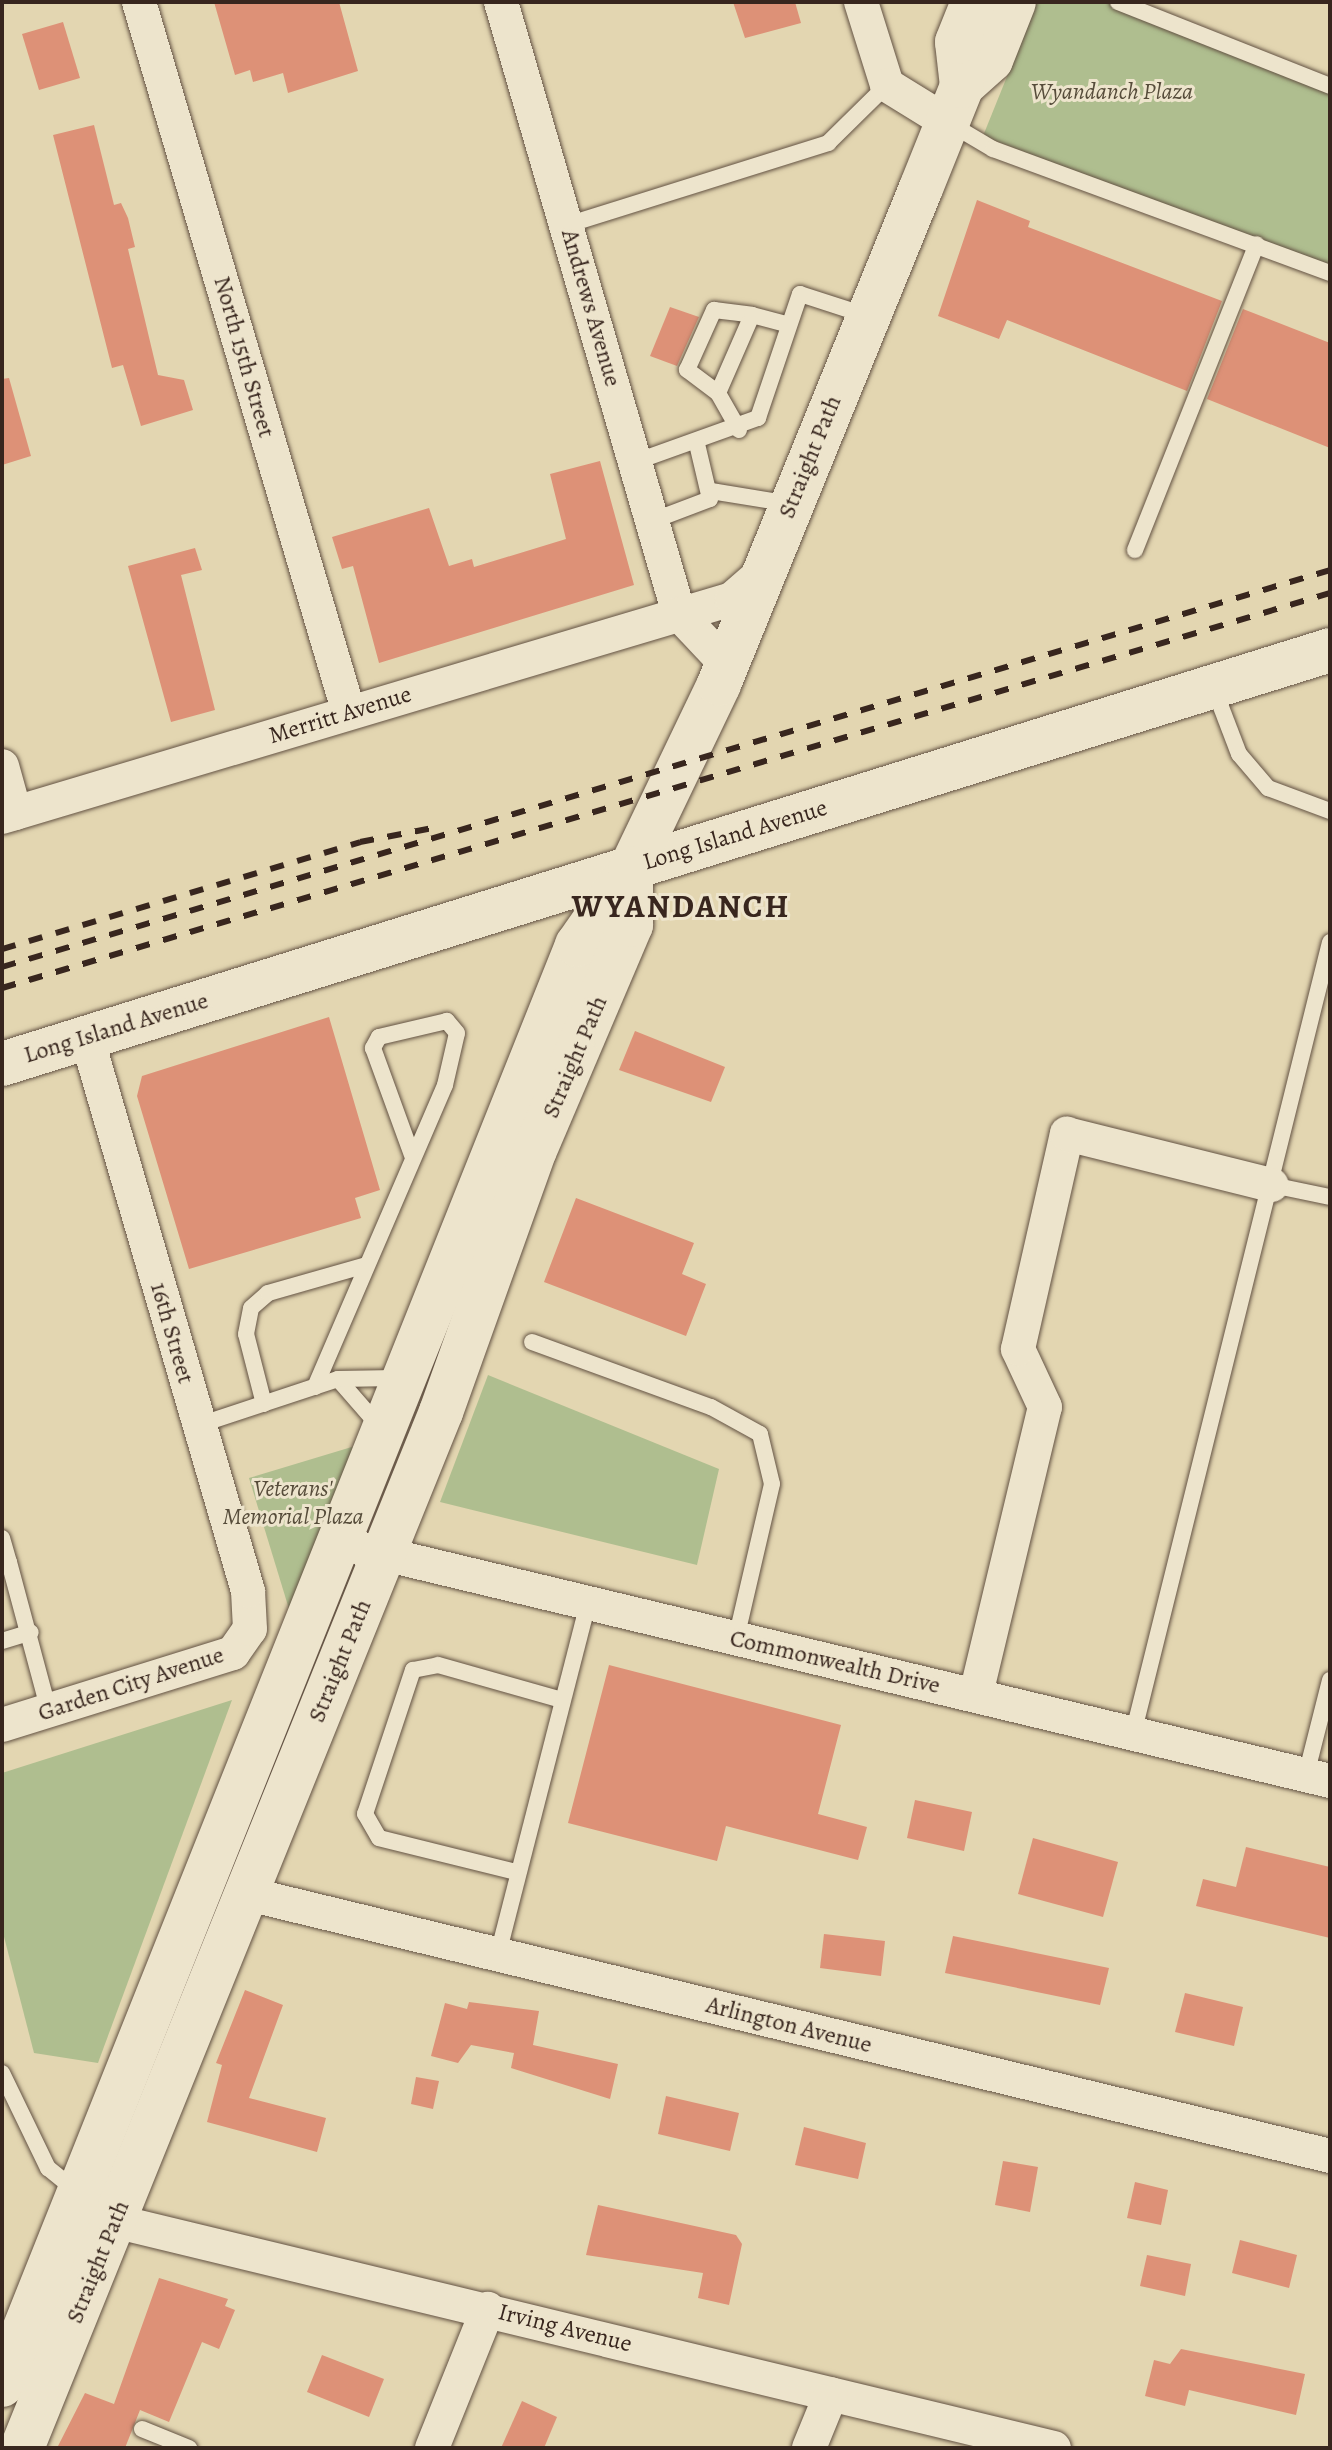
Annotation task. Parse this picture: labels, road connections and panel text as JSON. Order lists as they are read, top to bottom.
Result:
{
  "streets": {
    "main road": ["Straight Path", "Long Island Avenue"],
    "street": [
      "Andrews Avenue",
      "North 15th Street",
      "Merritt Avenue",
      "16th Street",
      "Commonwealth Drive",
      "Garden City Avenue",
      "Arlington Avenue",
      "Irving Avenue"
    ]
  },
  "crossings": [
    ["Andrews Avenue", "Merritt Avenue"],
    ["North 15th Street", "Merritt Avenue"],
    ["Straight Path", "Merritt Avenue"],
    ["Straight Path", "Long Island Avenue"],
    ["Straight Path", "Commonwealth Drive"],
    ["Straight Path", "Arlington Avenue"],
    ["Straight Path", "Irving Avenue"],
    ["Long Island Avenue", "16th Street"],
    ["16th Street", "Garden City Avenue"]
  ],
  "districts": ["WYANDANCH"],
  "parks": ["Wyandanch Plaza", "Veterans' Memorial Plaza"]
}
